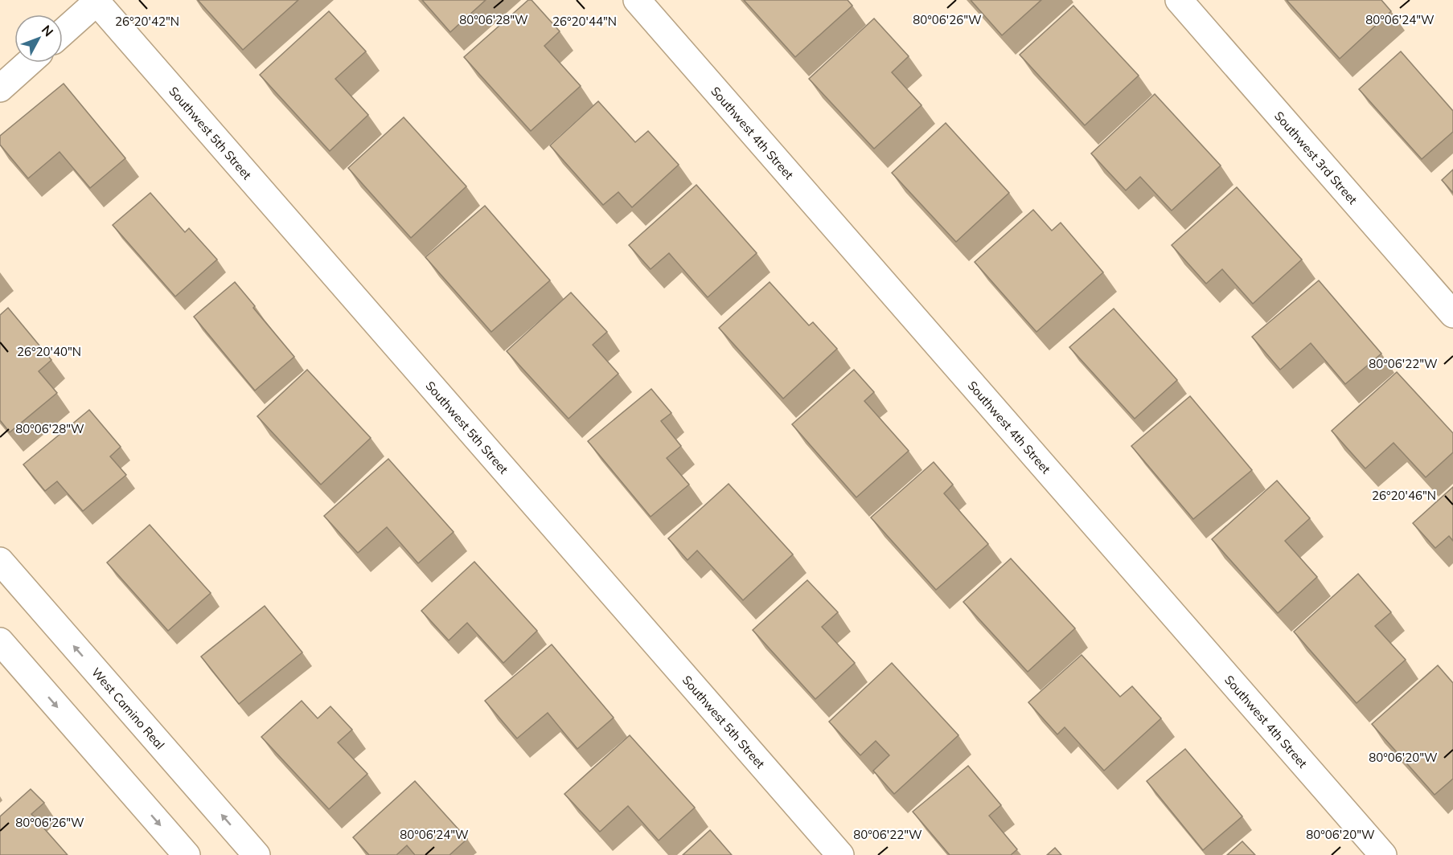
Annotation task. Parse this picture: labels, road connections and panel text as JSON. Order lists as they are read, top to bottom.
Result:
{
  "streets": {
    "street": [
      "Southwest 5th Street",
      "Southwest 4th Street",
      "Southwest 3rd Street",
      "West Camino Real"
    ]
  },
  "north": "top right",
  "coordinates": [
    "80°06'28\"W",
    "80°06'26\"W",
    "80°06'24\"W",
    "26°20'44\"N",
    "26°20'42\"N",
    "26°20'40\"N",
    "80°06'22\"W",
    "26°20'46\"N",
    "80°06'20\"W"
  ]
}
